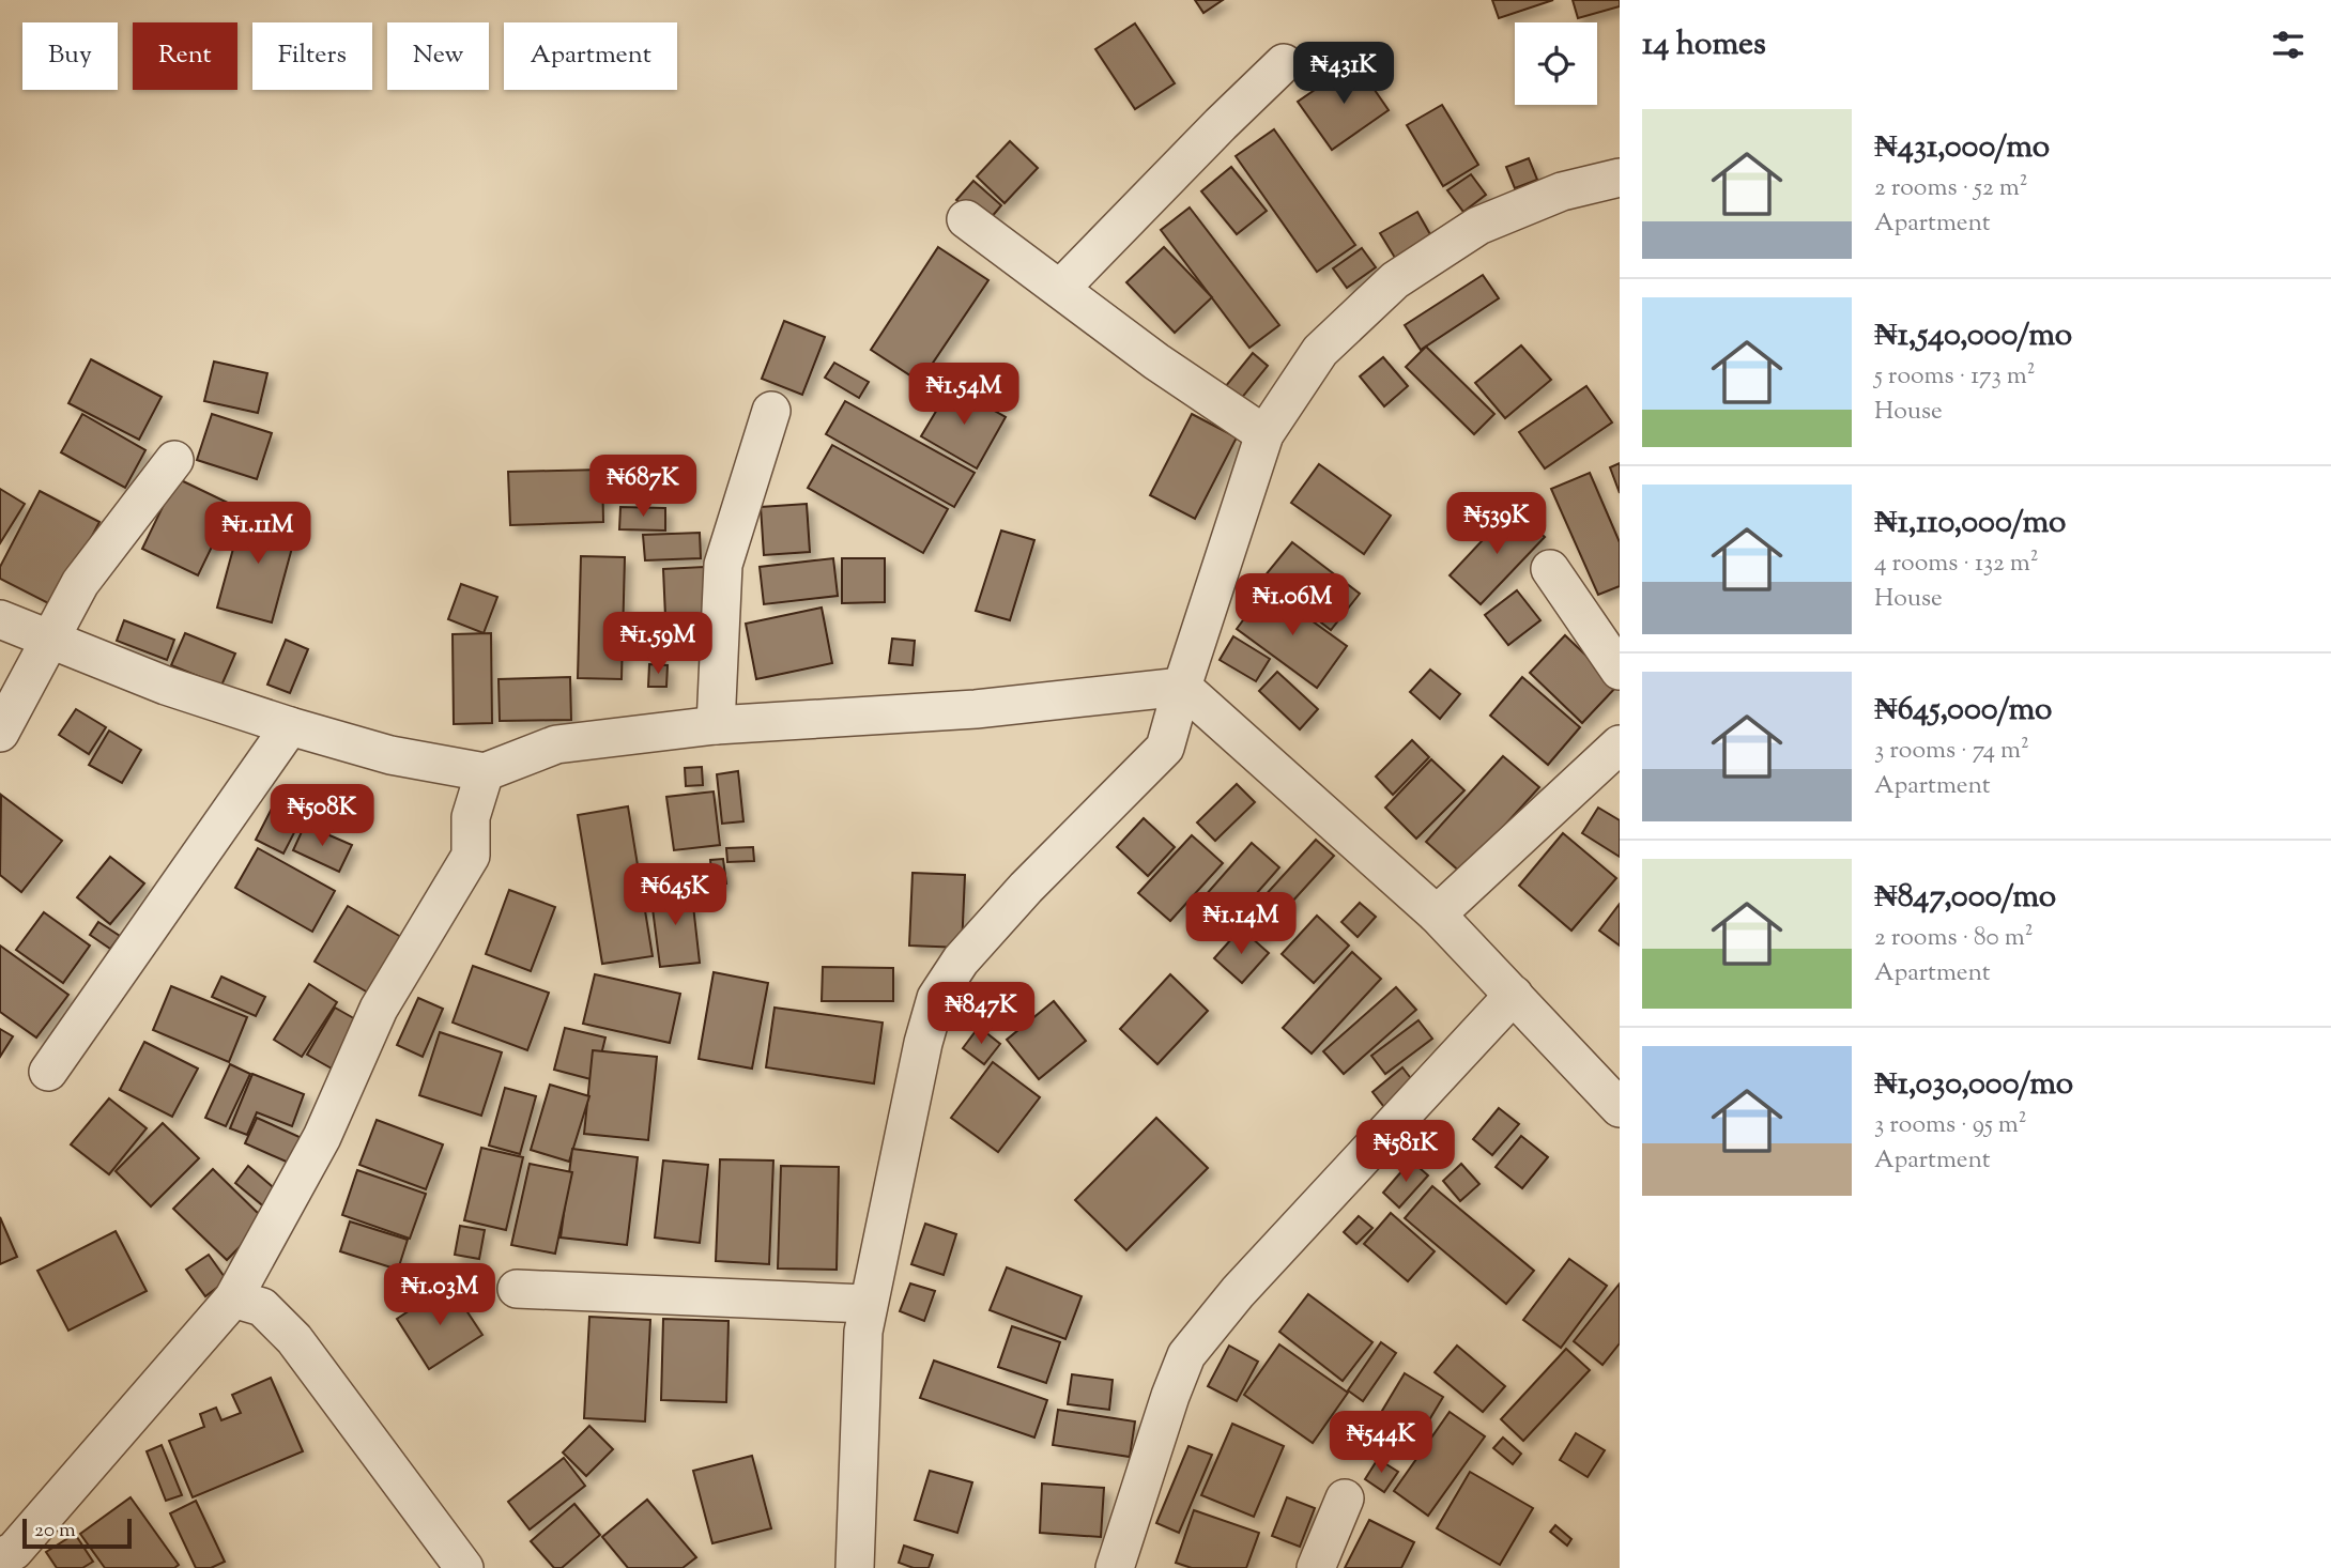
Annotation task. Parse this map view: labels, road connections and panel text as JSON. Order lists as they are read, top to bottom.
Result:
{
  "scale_bar": "20 m",
  "page": {
    "heading": "14 homes",
    "chip": [
      "Buy",
      "Rent",
      "Filters",
      "New",
      "Apartment"
    ],
    "price": [
      "₦431K",
      "₦1.54M",
      "₦687K",
      "₦539K",
      "₦1.11M",
      "₦1.06M",
      "₦1.59M",
      "₦508K",
      "₦645K",
      "₦1.14M",
      "₦847K",
      "₦581K",
      "₦1.03M",
      "₦544K"
    ],
    "list": [
      {
        "name": "₦431,000/mo",
        "note": "2 rooms · 52 m² · Apartment"
      },
      {
        "name": "₦1,540,000/mo",
        "note": "5 rooms · 173 m² · House"
      },
      {
        "name": "₦1,110,000/mo",
        "note": "4 rooms · 132 m² · House"
      },
      {
        "name": "₦645,000/mo",
        "note": "3 rooms · 74 m² · Apartment"
      },
      {
        "name": "₦847,000/mo",
        "note": "2 rooms · 80 m² · Apartment"
      },
      {
        "name": "₦1,030,000/mo",
        "note": "3 rooms · 95 m² · Apartment"
      }
    ],
    "scale": "20 m"
  }
}
